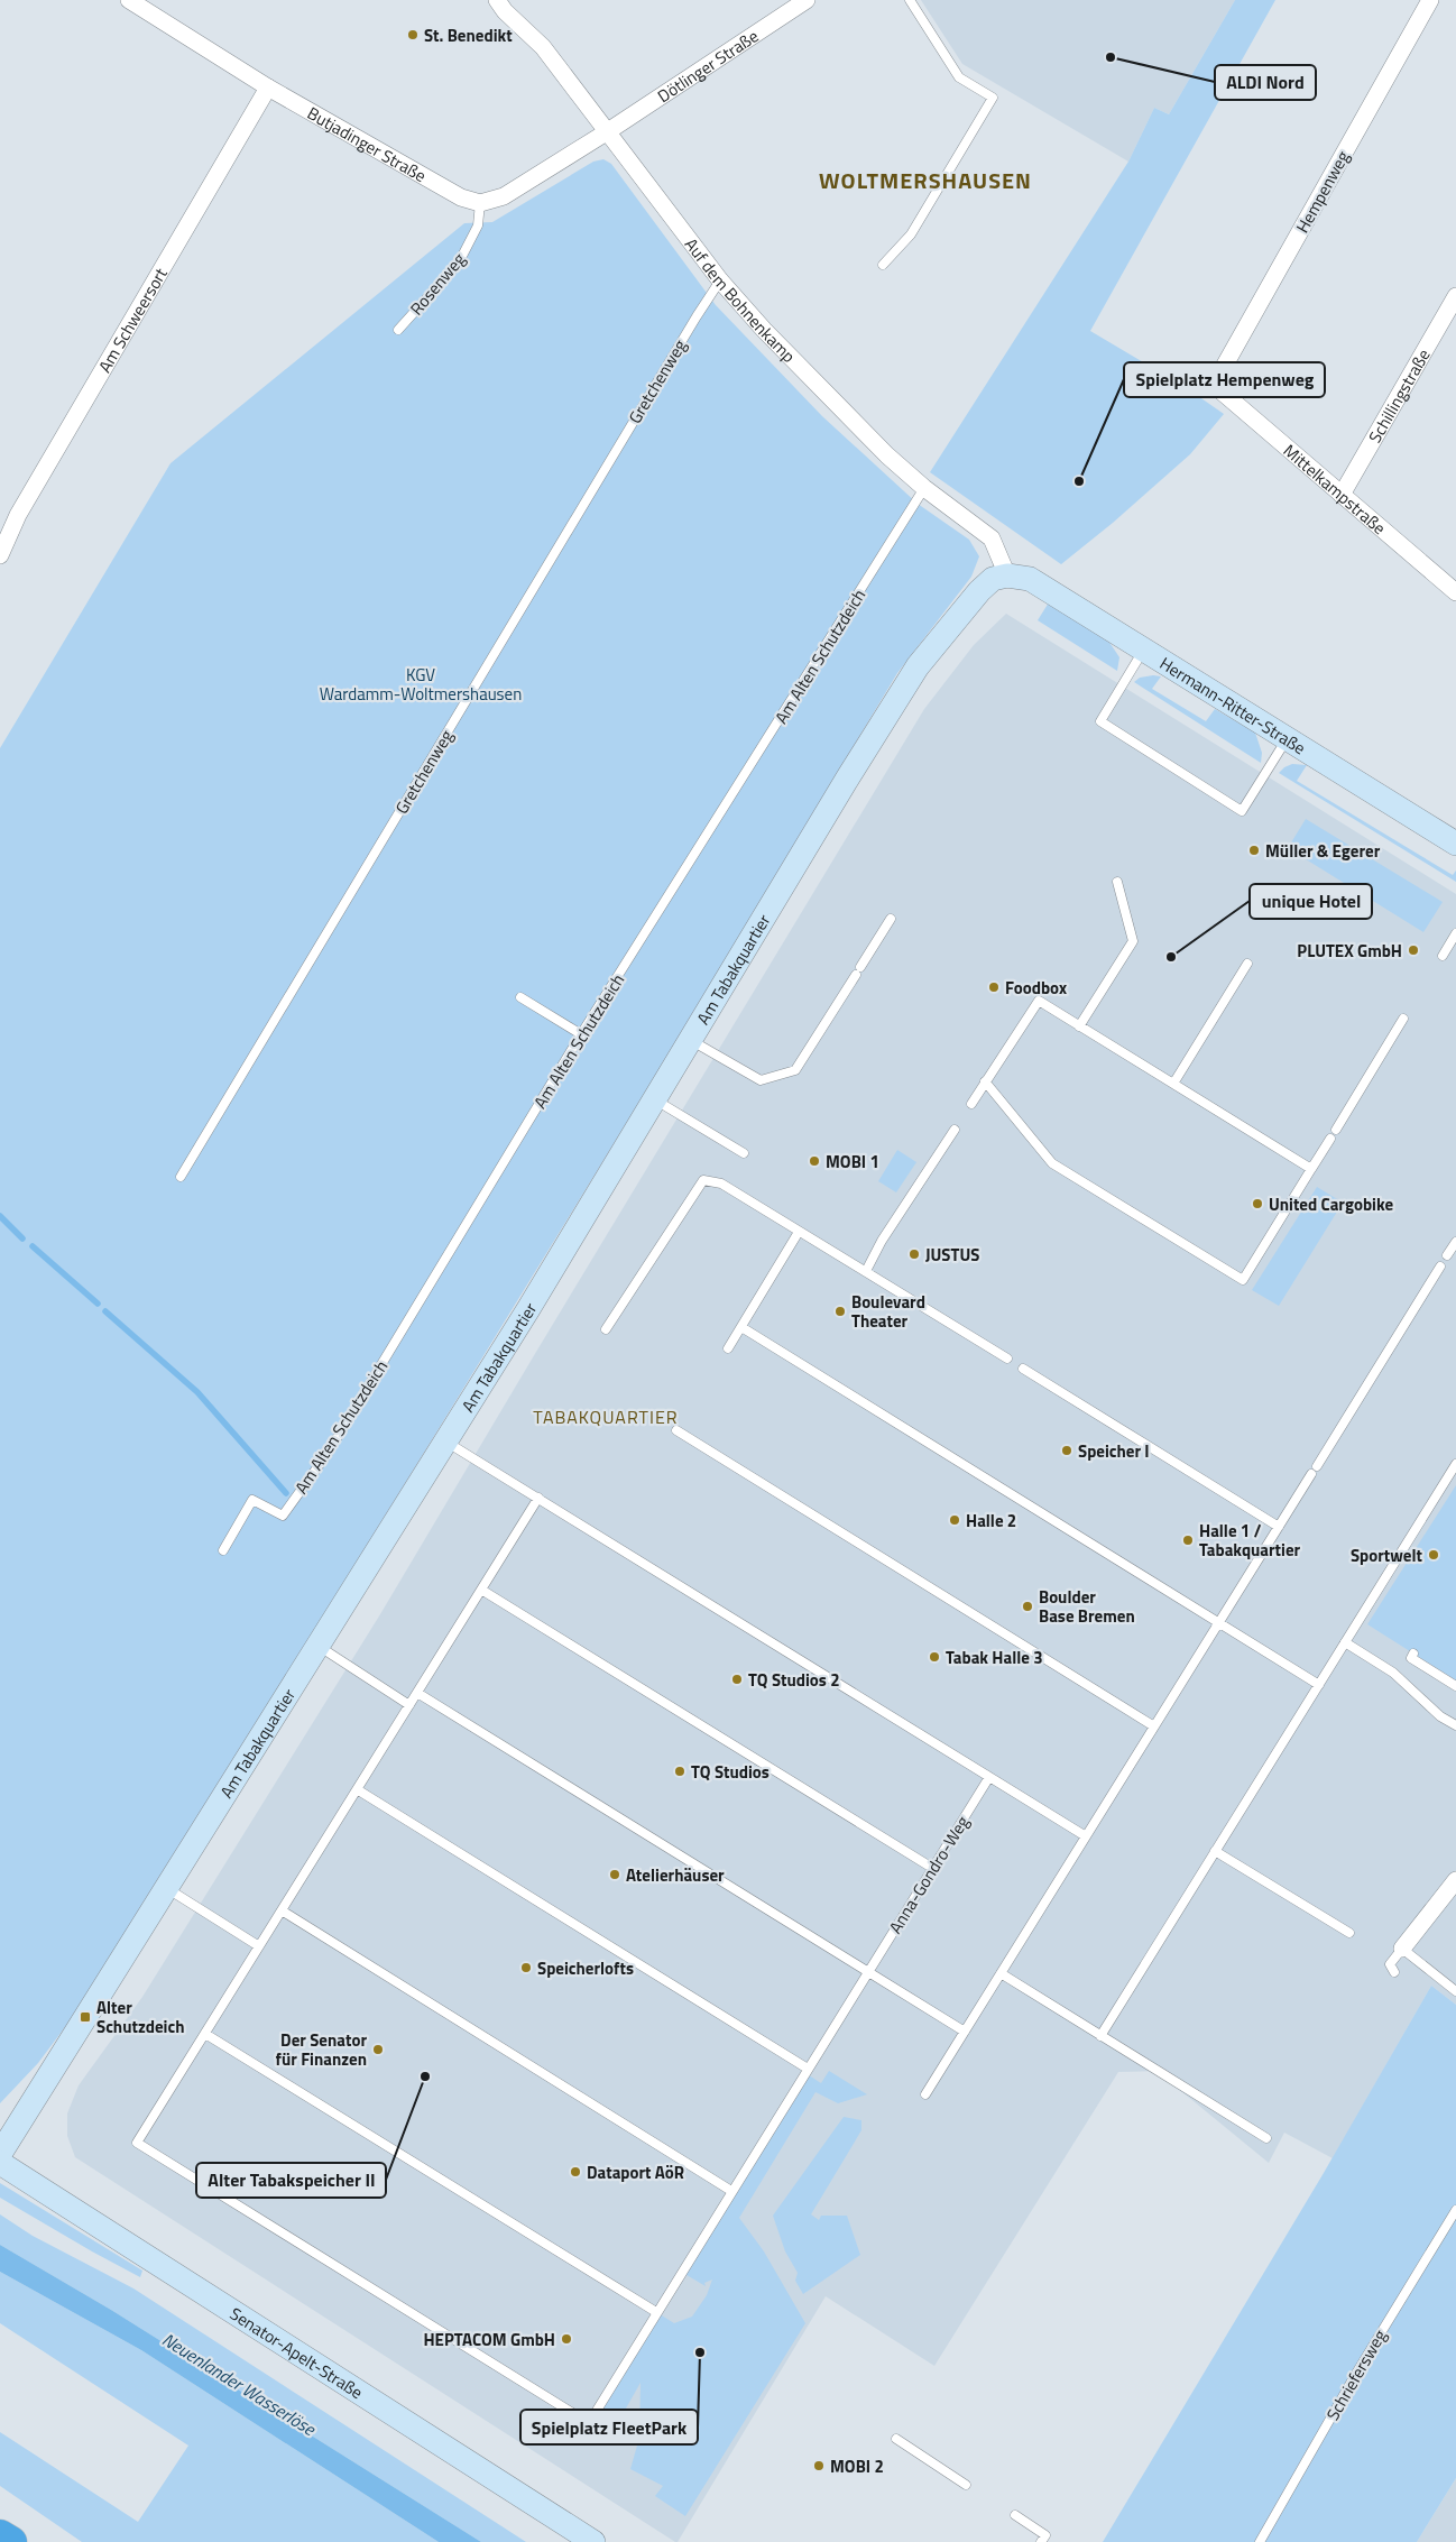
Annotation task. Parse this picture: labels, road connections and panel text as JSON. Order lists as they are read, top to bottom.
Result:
{
  "streets": {
    "street": [
      "Dötlinger Straße",
      "Butjadinger Straße",
      "Hempenweg",
      "Auf dem Bohnenkamp",
      "Am Schweersort",
      "Schillingstraße",
      "Mittelkampstraße",
      "Hermann-Ritter-Straße",
      "Am Tabakquartier",
      "Senator-Apelt-Straße"
    ],
    "lane": [
      "Rosenweg",
      "Gretchenweg",
      "Am Alten Schutzdeich",
      "Anna-Gondro-Weg",
      "Schriefersweg"
    ]
  },
  "crossings": [
    ["Dötlinger Straße", "Auf dem Bohnenkamp"],
    ["Butjadinger Straße", "Rosenweg"],
    ["Butjadinger Straße", "Am Schweersort"],
    ["Hempenweg", "Mittelkampstraße"],
    ["Auf dem Bohnenkamp", "Gretchenweg"],
    ["Auf dem Bohnenkamp", "Am Alten Schutzdeich"],
    ["Auf dem Bohnenkamp", "Hermann-Ritter-Straße"],
    ["Auf dem Bohnenkamp", "Am Tabakquartier"],
    ["Schillingstraße", "Mittelkampstraße"],
    ["Hermann-Ritter-Straße", "Am Tabakquartier"]
  ],
  "districts": ["WOLTMERSHAUSEN", "TABAKQUARTIER"],
  "water": ["Neuenlander Wasserlöse"],
  "parks": ["KGV Wardamm-Woltmershausen"],
  "places": {
    "other": [
      "St. Benedikt",
      "ALDI Nord",
      "Spielplatz Hempenweg",
      "Müller & Egerer",
      "PLUTEX GmbH",
      "unique Hotel",
      "Foodbox",
      "MOBI 1",
      "United Cargobike",
      "JUSTUS",
      "Boulevard Theater",
      "Speicher I",
      "Halle 2",
      "Halle 1 / Tabakquartier",
      "Sportwelt",
      "Boulder Base Bremen",
      "Tabak Halle 3",
      "TQ Studios 2",
      "TQ Studios",
      "Atelierhäuser",
      "Speicherlofts",
      "Der Senator für Finanzen",
      "Alter Tabakspeicher II",
      "Dataport AöR",
      "HEPTACOM GmbH",
      "Spielplatz FleetPark",
      "MOBI 2"
    ],
    "transit": ["Alter Schutzdeich"]
  }
}
